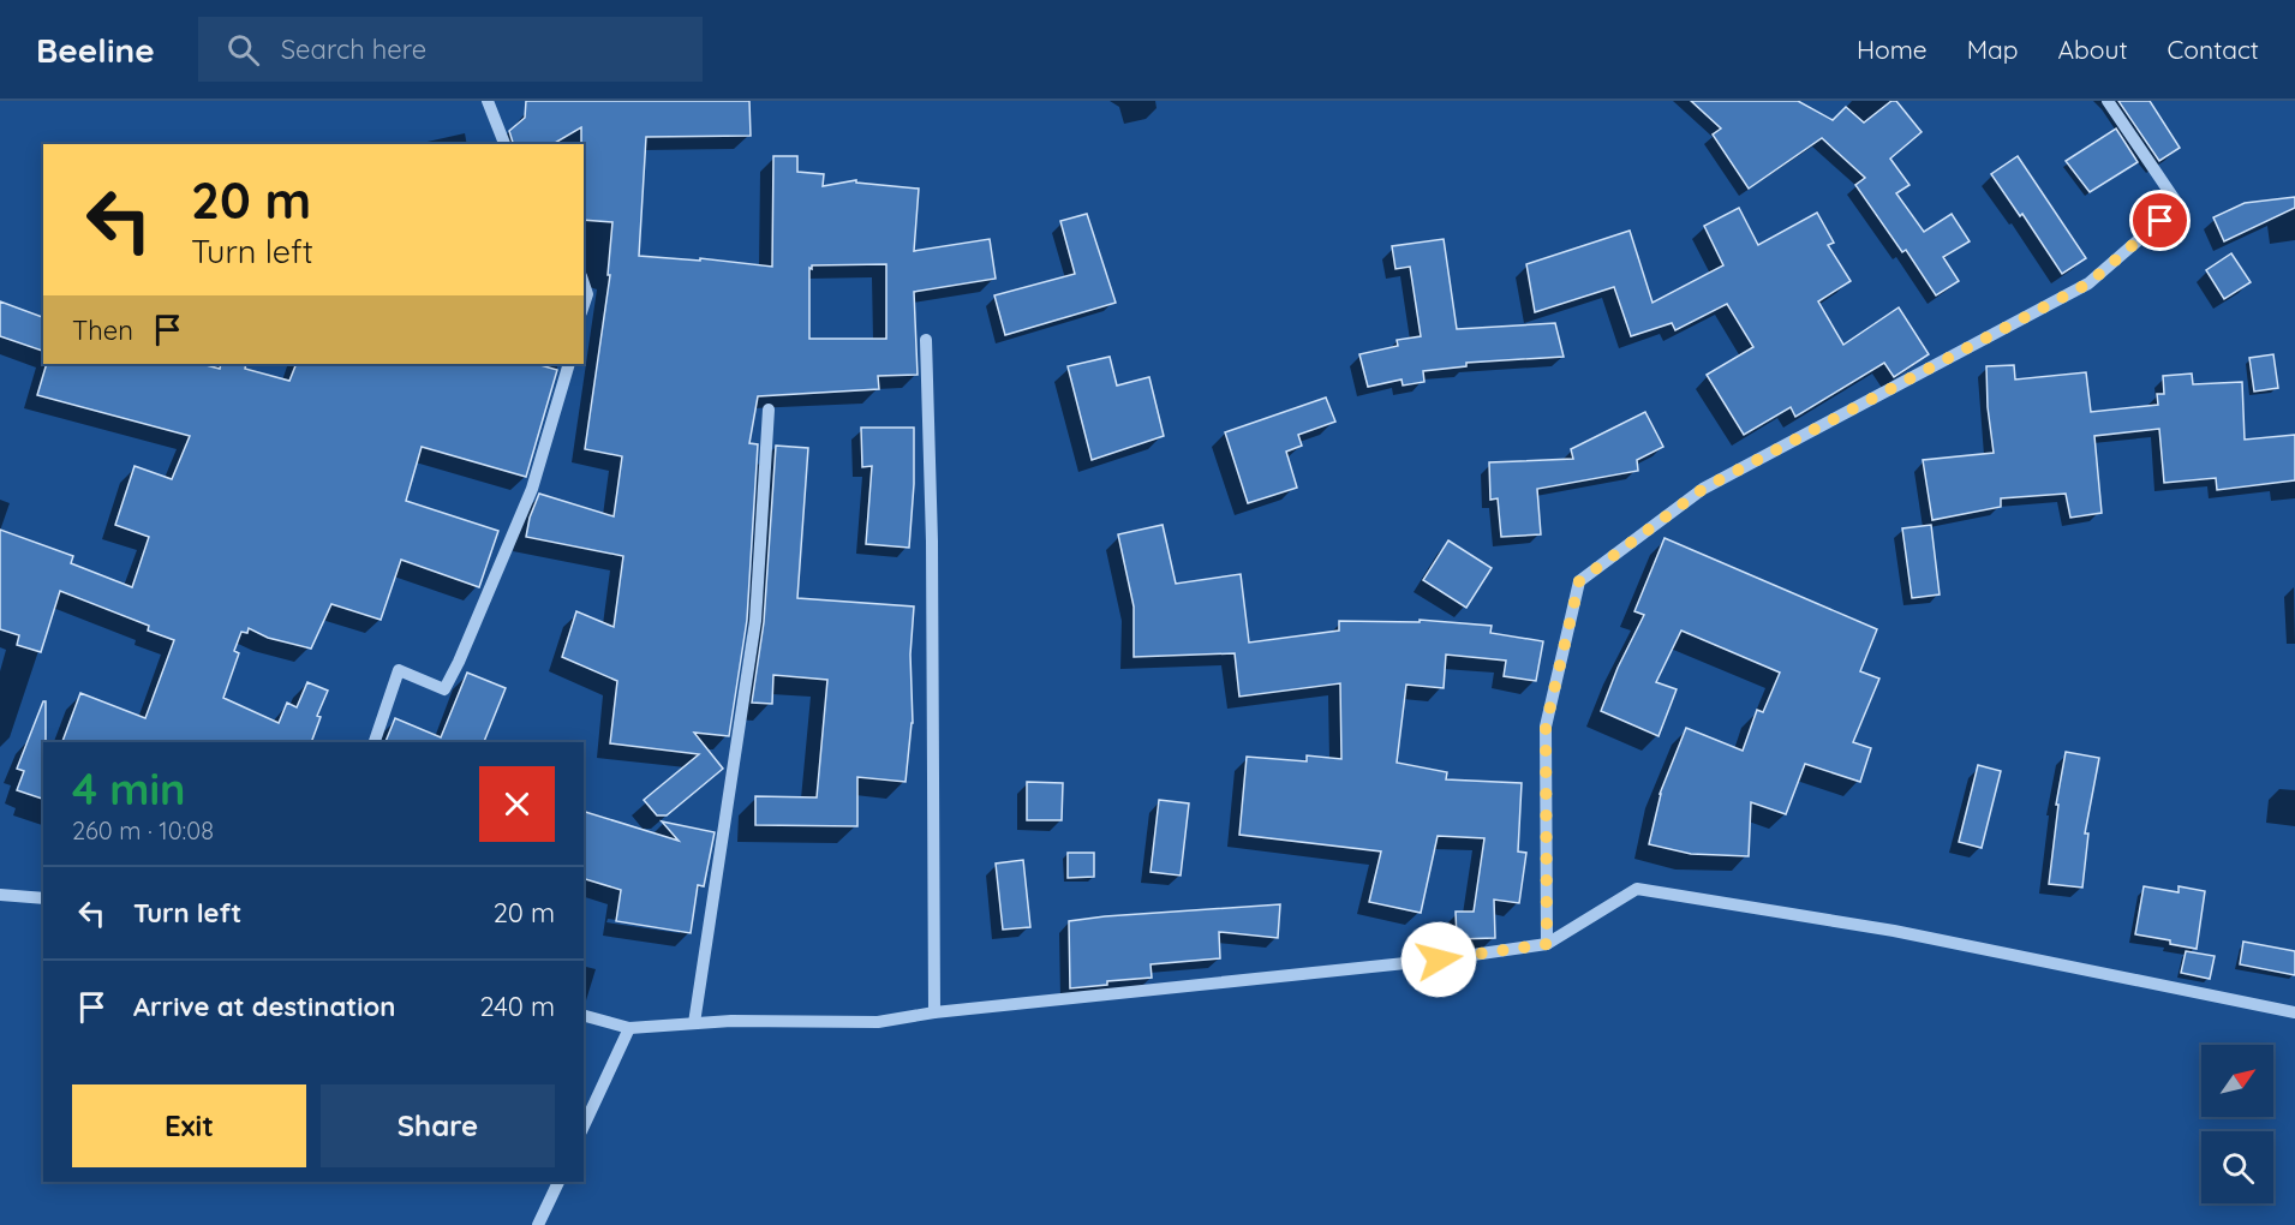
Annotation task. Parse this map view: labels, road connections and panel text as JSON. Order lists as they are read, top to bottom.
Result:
{
  "north": "top right",
  "page": {
    "header": "Beeline",
    "search": "Search here",
    "nav": [
      "Home",
      "Map",
      "About",
      "Contact"
    ],
    "turn": ["20 m", "Turn left"],
    "then": "Then",
    "heading": ["4 min", "260 m · 10:08"],
    "list": [
      {
        "name": "Turn left",
        "value": "20 m"
      },
      {
        "name": "Arrive at destination",
        "value": "240 m"
      }
    ],
    "buttons": ["Exit", "Share"]
  }
}
